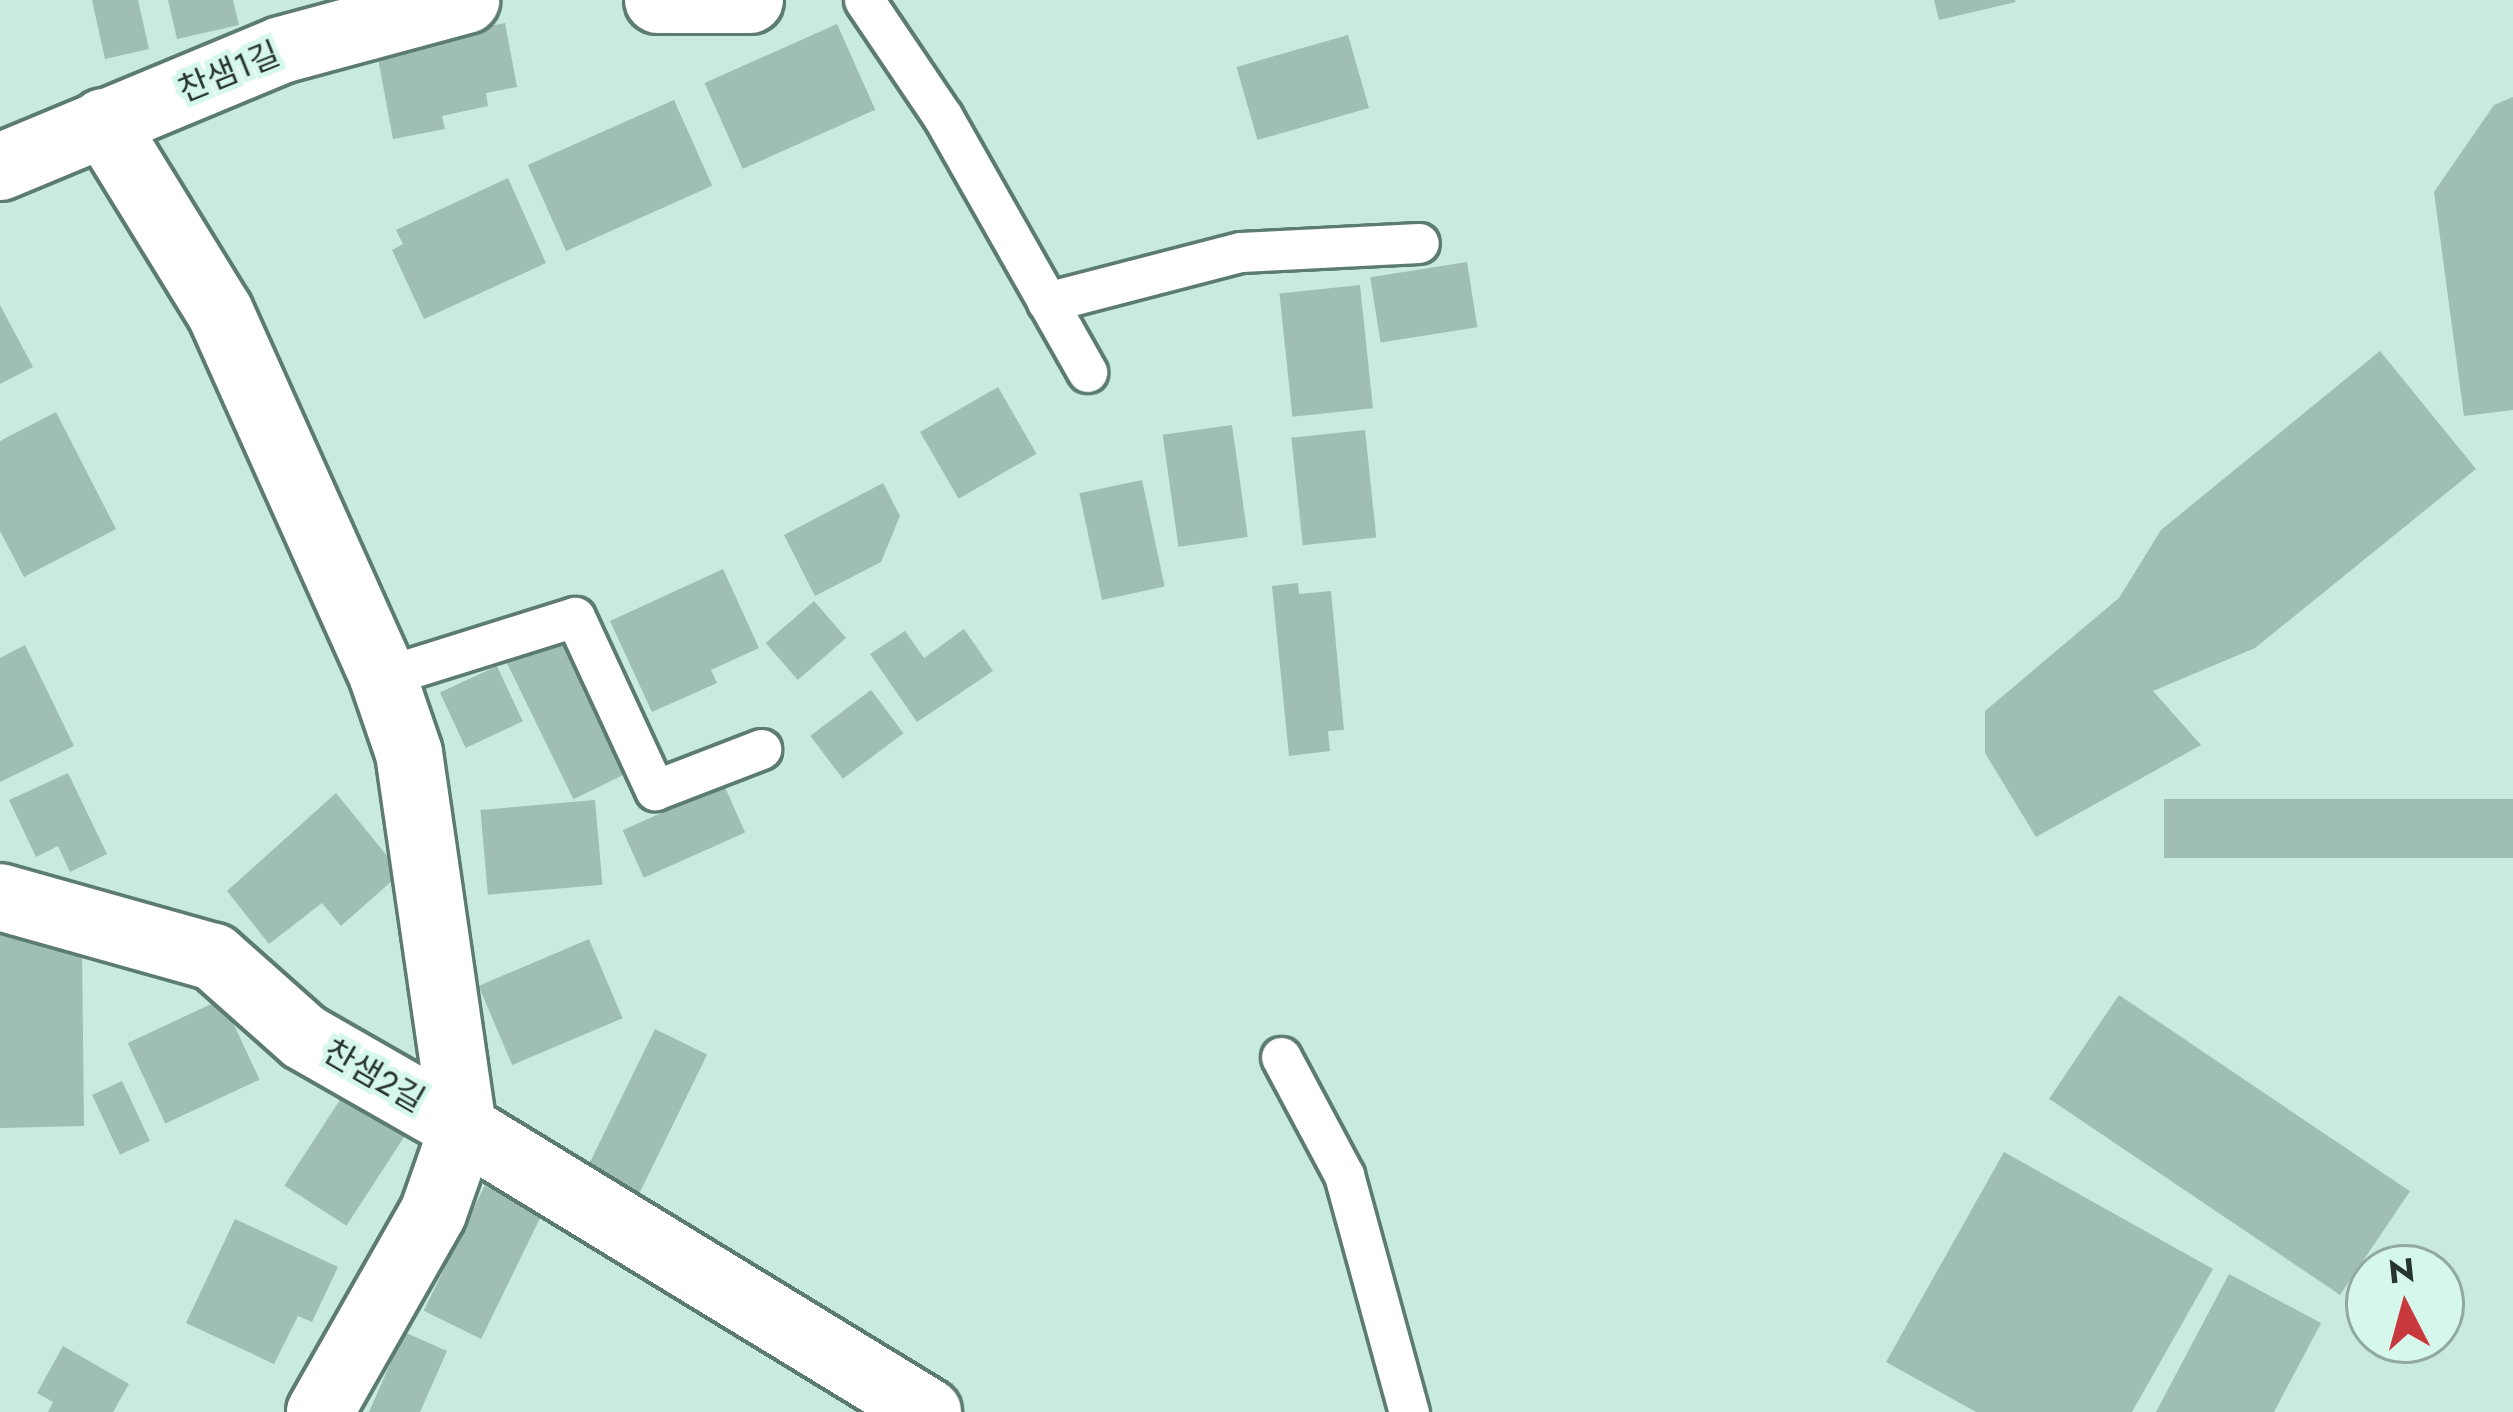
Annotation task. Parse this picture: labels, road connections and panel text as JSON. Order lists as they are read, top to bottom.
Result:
{
  "streets": {
    "street": ["찬샘1길", "찬샘2길"]
  },
  "north": "top"
}
